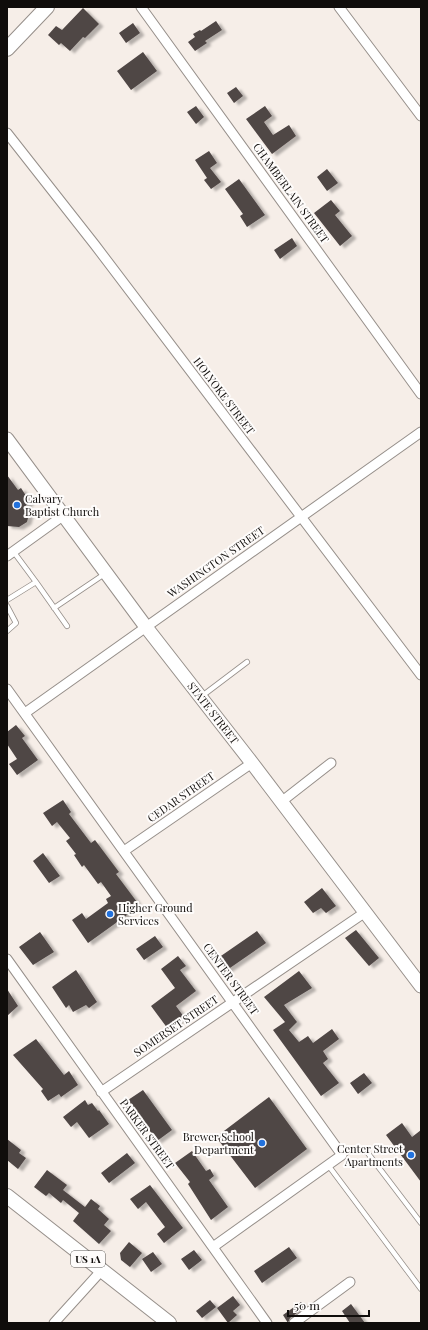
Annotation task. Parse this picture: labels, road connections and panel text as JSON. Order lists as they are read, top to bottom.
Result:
{
  "streets": {
    "main road": ["STATE STREET", "US 1A"],
    "street": [
      "CHAMBERLAIN STREET",
      "HOLYOKE STREET",
      "WASHINGTON STREET",
      "CEDAR STREET",
      "CENTER STREET",
      "SOMERSET STREET",
      "PARKER STREET"
    ]
  },
  "crossings": [
    ["HOLYOKE STREET", "WASHINGTON STREET"],
    ["WASHINGTON STREET", "STATE STREET"],
    ["WASHINGTON STREET", "CENTER STREET"],
    ["STATE STREET", "CEDAR STREET"],
    ["STATE STREET", "SOMERSET STREET"],
    ["CEDAR STREET", "CENTER STREET"],
    ["CENTER STREET", "SOMERSET STREET"],
    ["SOMERSET STREET", "PARKER STREET"]
  ],
  "places": [
    "Calvary Baptist Church",
    "Higher Ground Services",
    "Brewer School Department",
    "Center Street Apartments"
  ],
  "scale_bar": "50 m"
}
